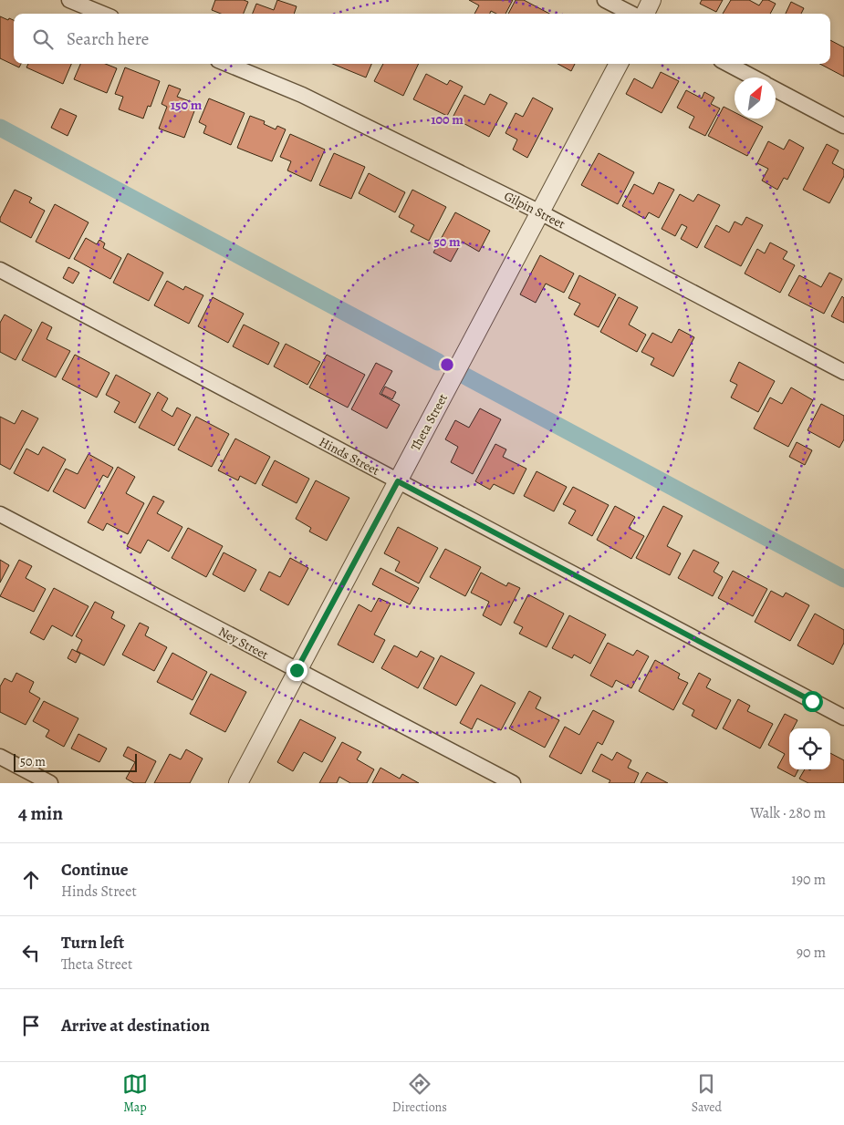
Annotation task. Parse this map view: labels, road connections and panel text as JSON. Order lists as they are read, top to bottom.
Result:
{
  "streets": {
    "street": [
      "Gilpin Street",
      "Theta Street",
      "Hinds Street",
      "Ney Street"
    ]
  },
  "crossings": [
    ["Gilpin Street", "Theta Street"],
    ["Theta Street", "Hinds Street"],
    ["Theta Street", "Ney Street"]
  ],
  "scale_bar": "50 m",
  "north": "top right",
  "page": {
    "search": "Search here",
    "scale": "50 m",
    "heading": ["4 min", "Walk · 280 m"],
    "list": [
      ["Continue", "Hinds Street", "190 m"],
      ["Turn left", "Theta Street", "90 m"],
      "Arrive at destination"
    ],
    "nav": ["Map", "Directions", "Saved"]
  },
  "rings": ["150 m", "100 m", "50 m"]
}
